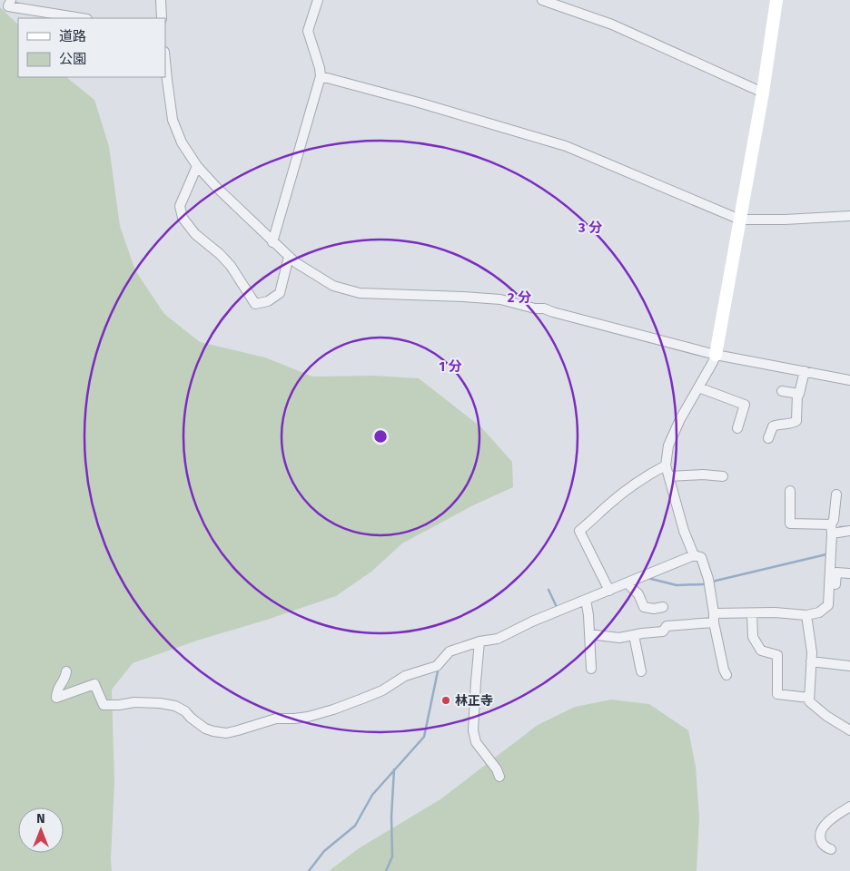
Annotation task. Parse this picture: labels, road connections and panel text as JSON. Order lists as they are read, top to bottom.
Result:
{
  "places": ["林正寺"],
  "legend": ["道路", "公園"],
  "north": "top",
  "rings": ["3 分", "2 分", "1 分"]
}
